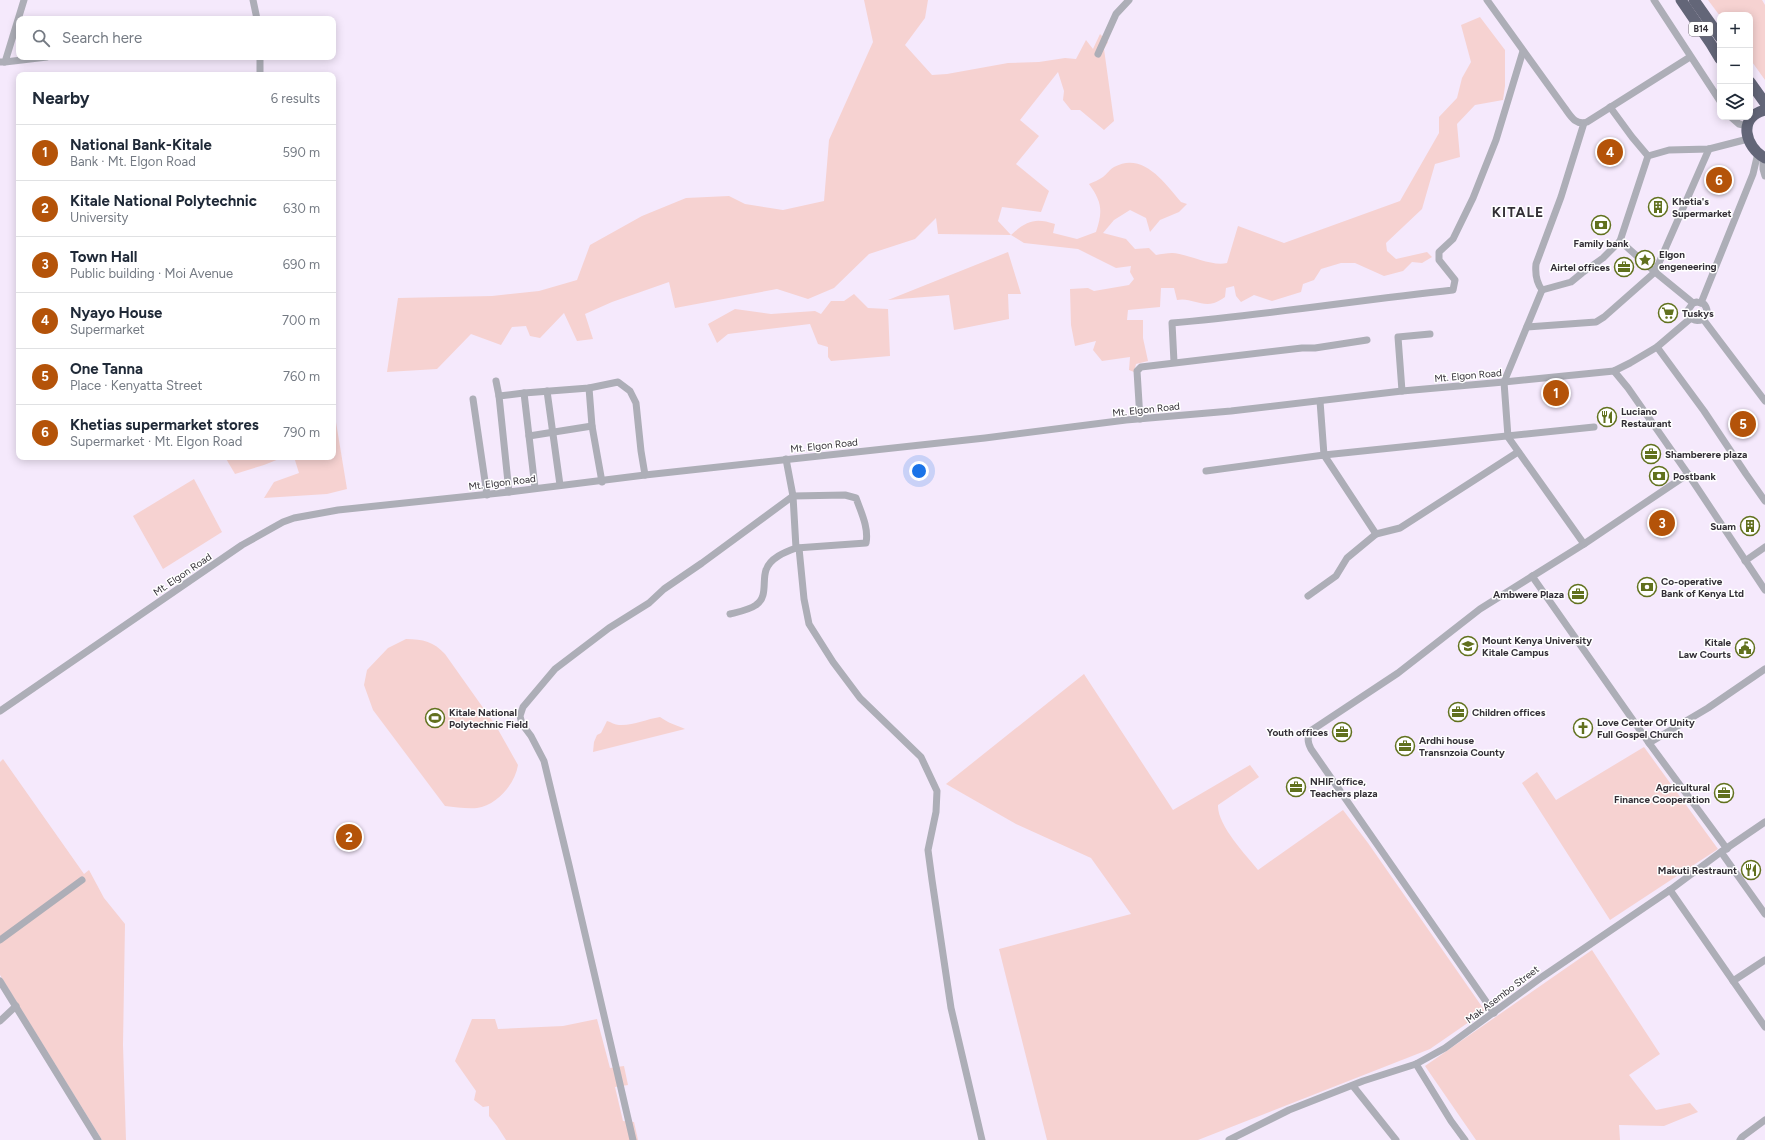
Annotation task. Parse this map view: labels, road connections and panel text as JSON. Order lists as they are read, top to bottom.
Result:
{
  "streets": {
    "highway": ["B14"],
    "street": ["Mt. Elgon Road", "Mak Asembo Street"]
  },
  "districts": ["KITALE"],
  "places": {
    "building": ["Khetia's Supermarket", "Suam"],
    "bank": ["Family bank", "Postbank", "Co-operative Bank of Kenya Ltd"],
    "place": ["Elgon engeneering"],
    "office": [
      "Airtel offices",
      "Shamberere plaza",
      "Ambwere Plaza",
      "Children offices",
      "Youth offices",
      "Ardhi house Transnzoia County",
      "NHIF office, Teachers plaza",
      "Agricultural Finance Cooperation"
    ],
    "supermarket": ["Tuskys"],
    "restaurant": ["Luciano Restaurant", "Makuti Restraunt"],
    "school or university": ["Mount Kenya University Kitale Campus"],
    "public building": ["Kitale Law Courts"],
    "sports": ["Kitale National Polytechnic Field"],
    "church": ["Love Center Of Unity Full Gospel Church"]
  },
  "page": {
    "map_buttons": ["+", "−"],
    "search": "Search here",
    "heading": ["Nearby", "6 results"],
    "list": [
      {
        "mark": "1",
        "name": "National Bank-Kitale",
        "note": "Bank · Mt. Elgon Road",
        "value": "590 m"
      },
      {
        "mark": "2",
        "name": "Kitale National Polytechnic",
        "note": "University",
        "value": "630 m"
      },
      {
        "mark": "3",
        "name": "Town Hall",
        "note": "Public building · Moi Avenue",
        "value": "690 m"
      },
      {
        "mark": "4",
        "name": "Nyayo House",
        "note": "Supermarket",
        "value": "700 m"
      },
      {
        "mark": "5",
        "name": "One Tanna",
        "note": "Place · Kenyatta Street",
        "value": "760 m"
      },
      {
        "mark": "6",
        "name": "Khetias supermarket stores",
        "note": "Supermarket · Mt. Elgon Road",
        "value": "790 m"
      }
    ],
    "pins": [
      "4",
      "6",
      "1",
      "5",
      "3",
      "2"
    ]
  }
}
